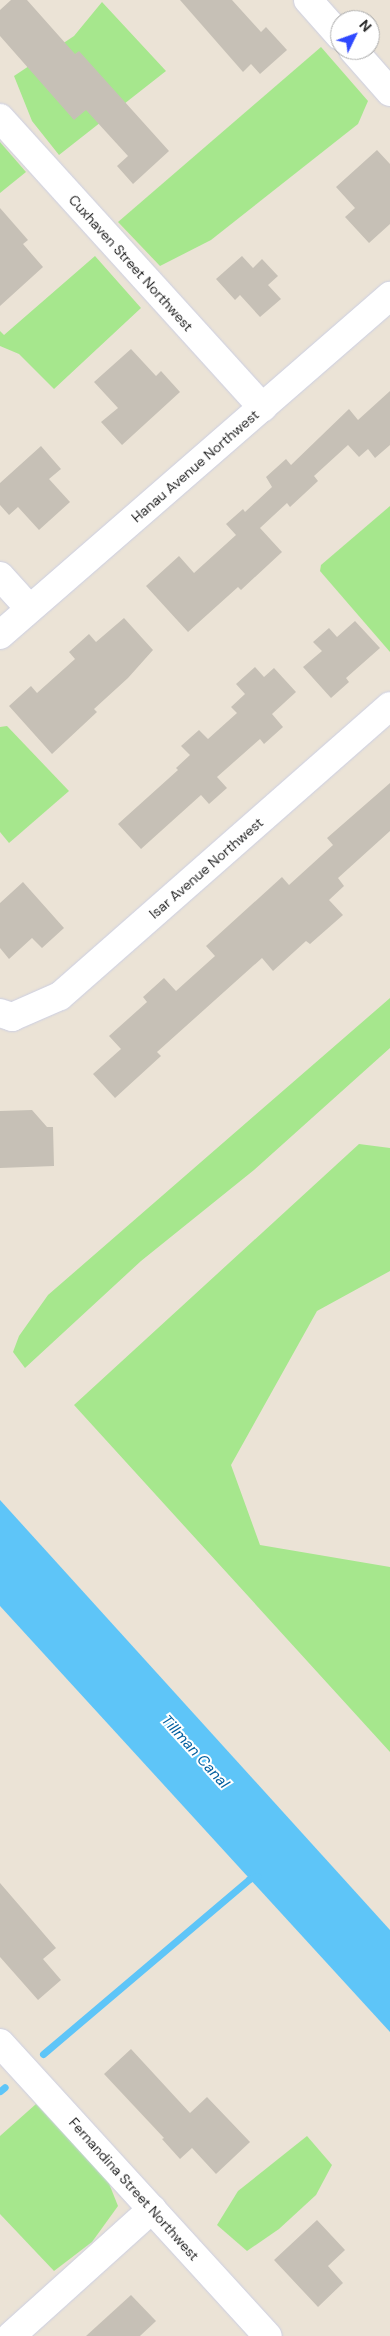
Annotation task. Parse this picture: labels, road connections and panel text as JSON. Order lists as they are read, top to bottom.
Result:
{
  "streets": {
    "street": [
      "Cuxhaven Street Northwest",
      "Hanau Avenue Northwest",
      "Isar Avenue Northwest",
      "Fernandina Street Northwest"
    ]
  },
  "crossings": [
    ["Cuxhaven Street Northwest", "Hanau Avenue Northwest"]
  ],
  "water": ["Tillman Canal"],
  "north": "top right"
}
